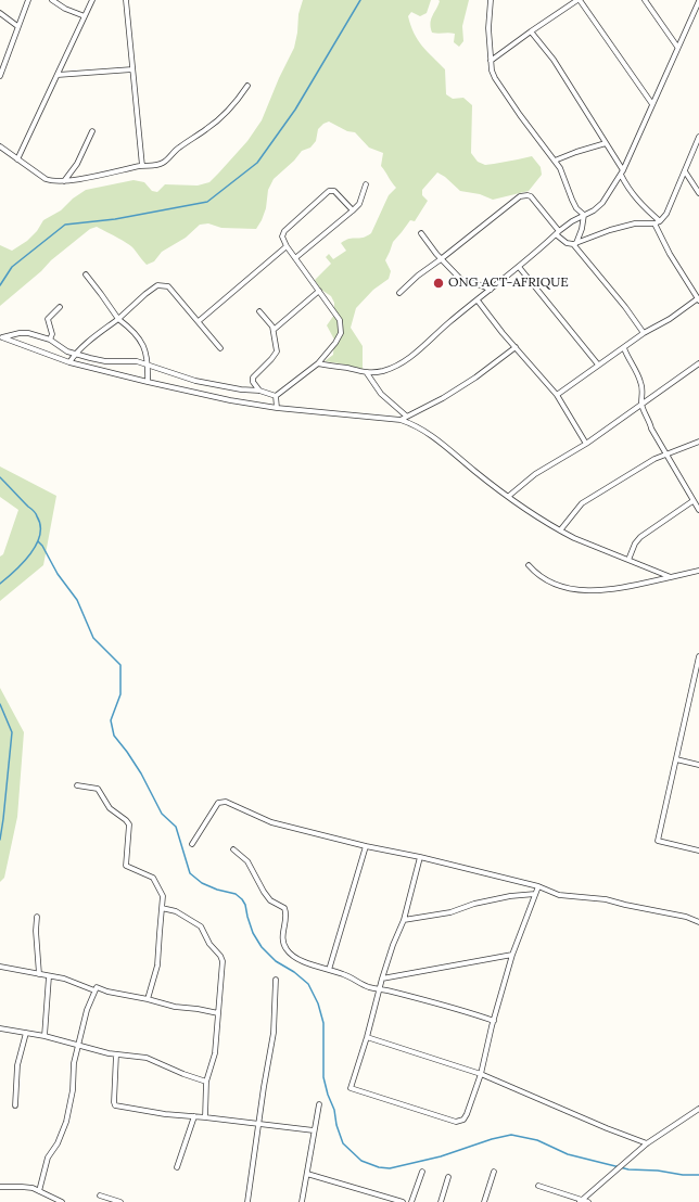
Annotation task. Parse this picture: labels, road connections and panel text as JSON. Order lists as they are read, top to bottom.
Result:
{
  "places": ["ONG ACT-AFRIQUE"]
}
